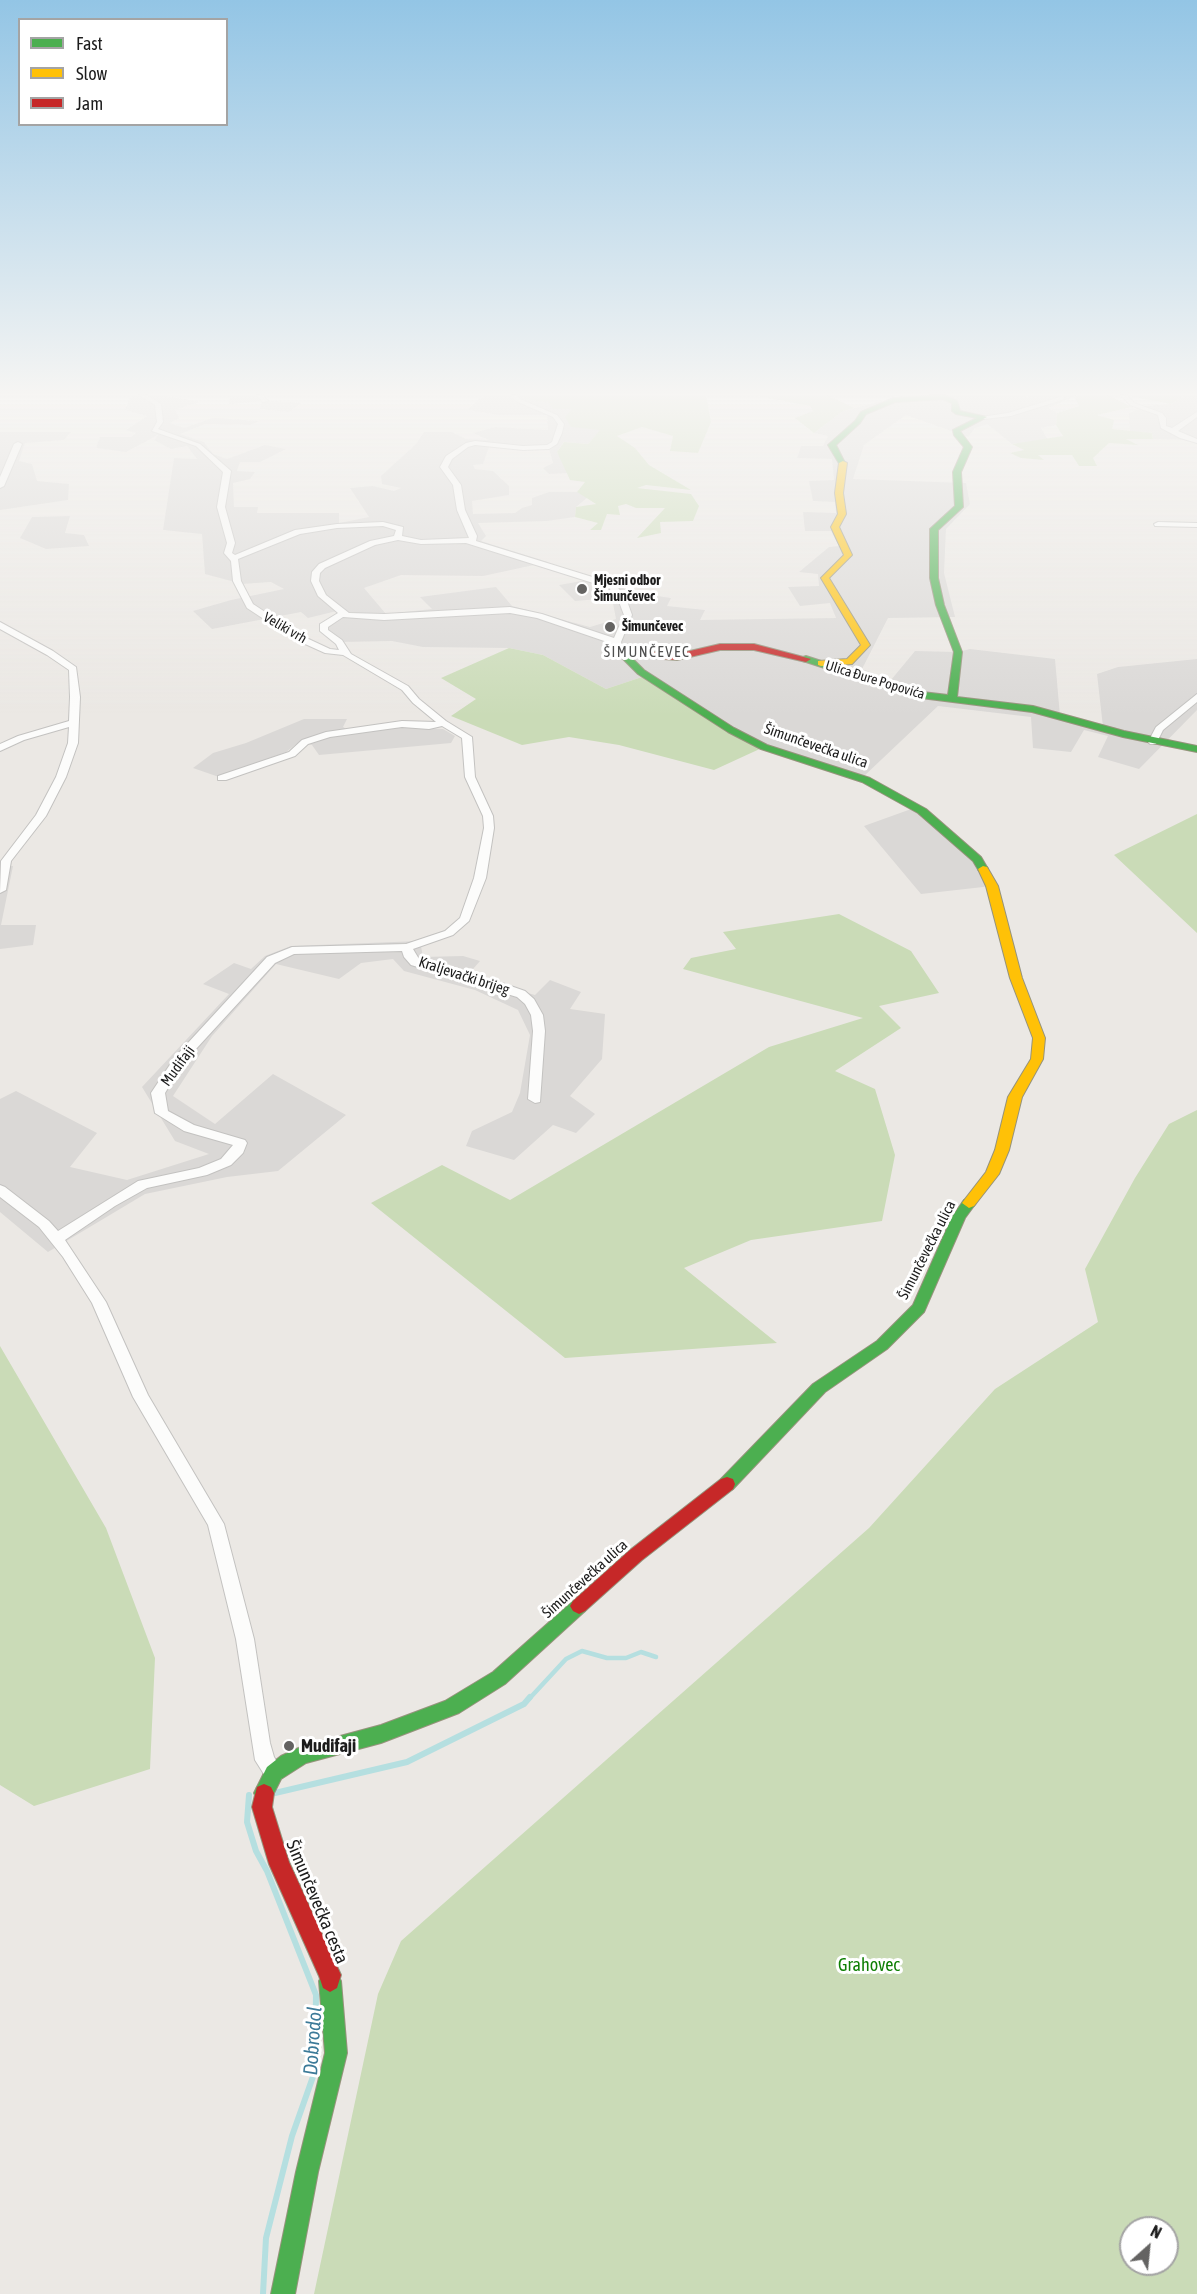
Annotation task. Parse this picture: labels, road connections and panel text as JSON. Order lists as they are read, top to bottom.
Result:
{
  "streets": {
    "street": [
      "Veliki vrh",
      "Ulica Đure Popovića",
      "Šimunčevečka ulica",
      "Kraljevački brijeg",
      "Mudifaji",
      "Šimunčevečka cesta"
    ]
  },
  "crossings": [
    ["Veliki vrh", "Kraljevački brijeg"],
    ["Ulica Đure Popovića", "Šimunčevečka ulica"],
    ["Šimunčevečka ulica", "Kraljevački brijeg"],
    ["Šimunčevečka ulica", "Šimunčevečka cesta"],
    ["Kraljevački brijeg", "Mudifaji"]
  ],
  "districts": ["ŠIMUNČEVEC"],
  "water": ["Dobrodol"],
  "parks": ["Grahovec"],
  "places": ["Mjesni odbor Šimunčevec", "Šimunčevec", "Mudifaji"],
  "legend": ["Fast", "Slow", "Jam"],
  "north": "top right"
}
